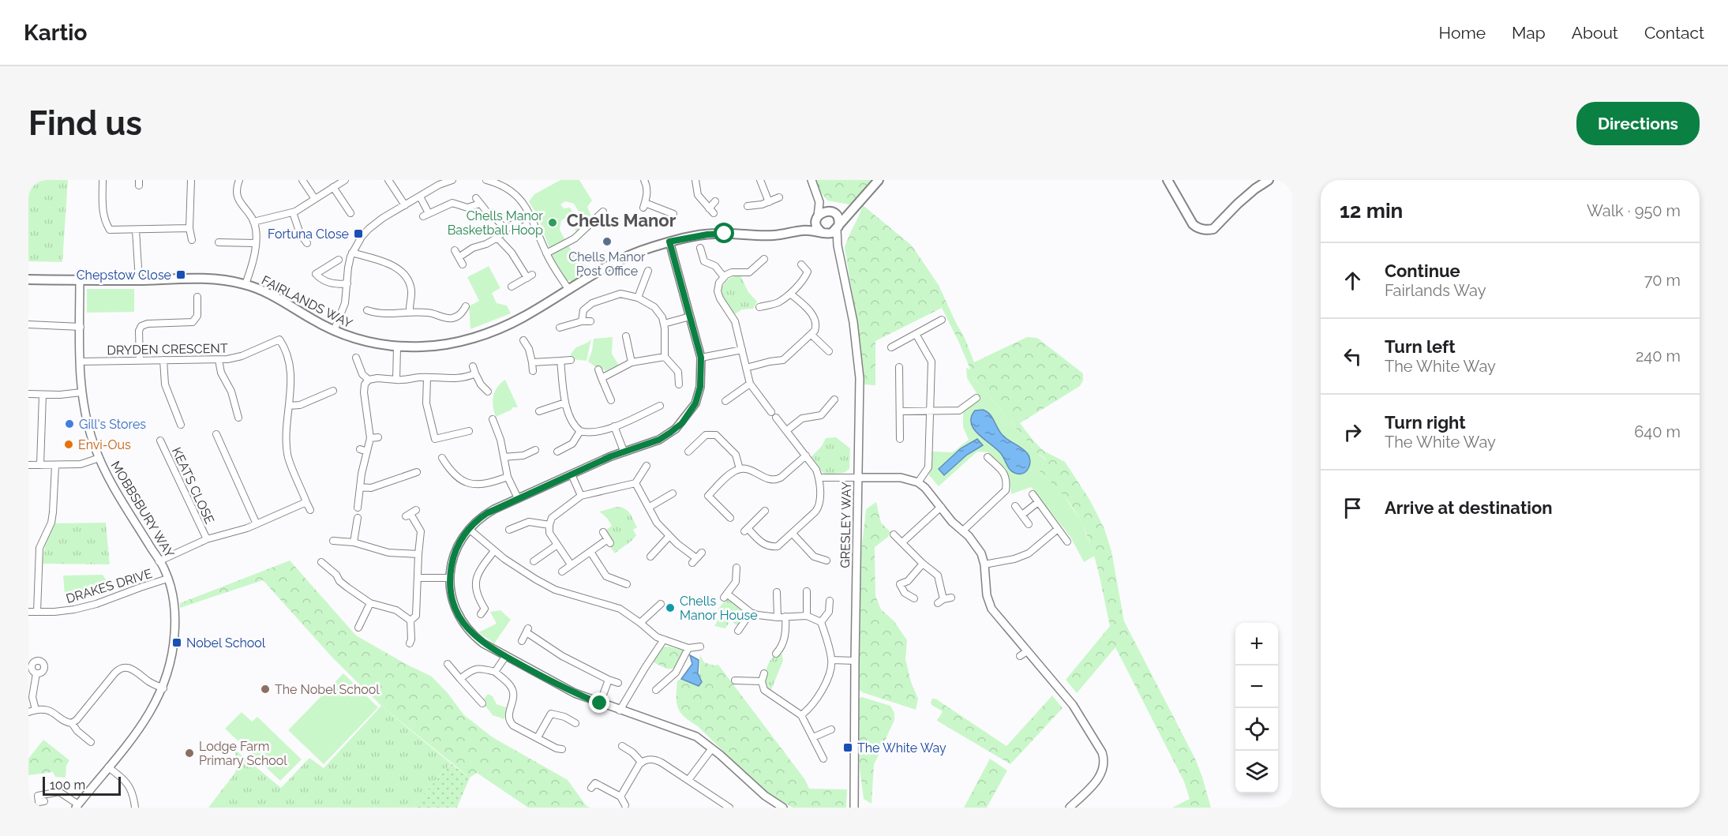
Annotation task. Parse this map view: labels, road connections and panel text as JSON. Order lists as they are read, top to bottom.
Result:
{
  "streets": {
    "main road": ["FAIRLANDS WAY"],
    "street": [
      "DRYDEN CRESCENT",
      "KEATS CLOSE",
      "MOBBSBURY WAY",
      "GRESLEY WAY",
      "DRAKES DRIVE"
    ]
  },
  "crossings": [
    ["FAIRLANDS WAY", "MOBBSBURY WAY"],
    ["FAIRLANDS WAY", "GRESLEY WAY"],
    ["DRYDEN CRESCENT", "MOBBSBURY WAY"],
    ["MOBBSBURY WAY", "DRAKES DRIVE"]
  ],
  "districts": ["Chells Manor"],
  "places": {
    "other": [
      "Chells Manor Basketball Hoop",
      "Chells Manor Post Office",
      "Gill's Stores",
      "Envi-Ous",
      "Chells Manor House",
      "The Nobel School",
      "Lodge Farm Primary School"
    ],
    "transit": [
      "Fortuna Close",
      "Chepstow Close",
      "Nobel School",
      "The White Way"
    ]
  },
  "scale_bar": "100 m",
  "page": {
    "header": "Kartio",
    "nav": [
      "Home",
      "Map",
      "About",
      "Contact"
    ],
    "buttons": "Directions",
    "title": "Find us",
    "heading": ["12 min", "Walk · 950 m"],
    "list": [
      ["Continue", "Fairlands Way", "70 m"],
      ["Turn left", "The White Way", "240 m"],
      ["Turn right", "The White Way", "640 m"],
      "Arrive at destination"
    ],
    "map_buttons": ["+", "−"],
    "scale": "100 m"
  }
}
